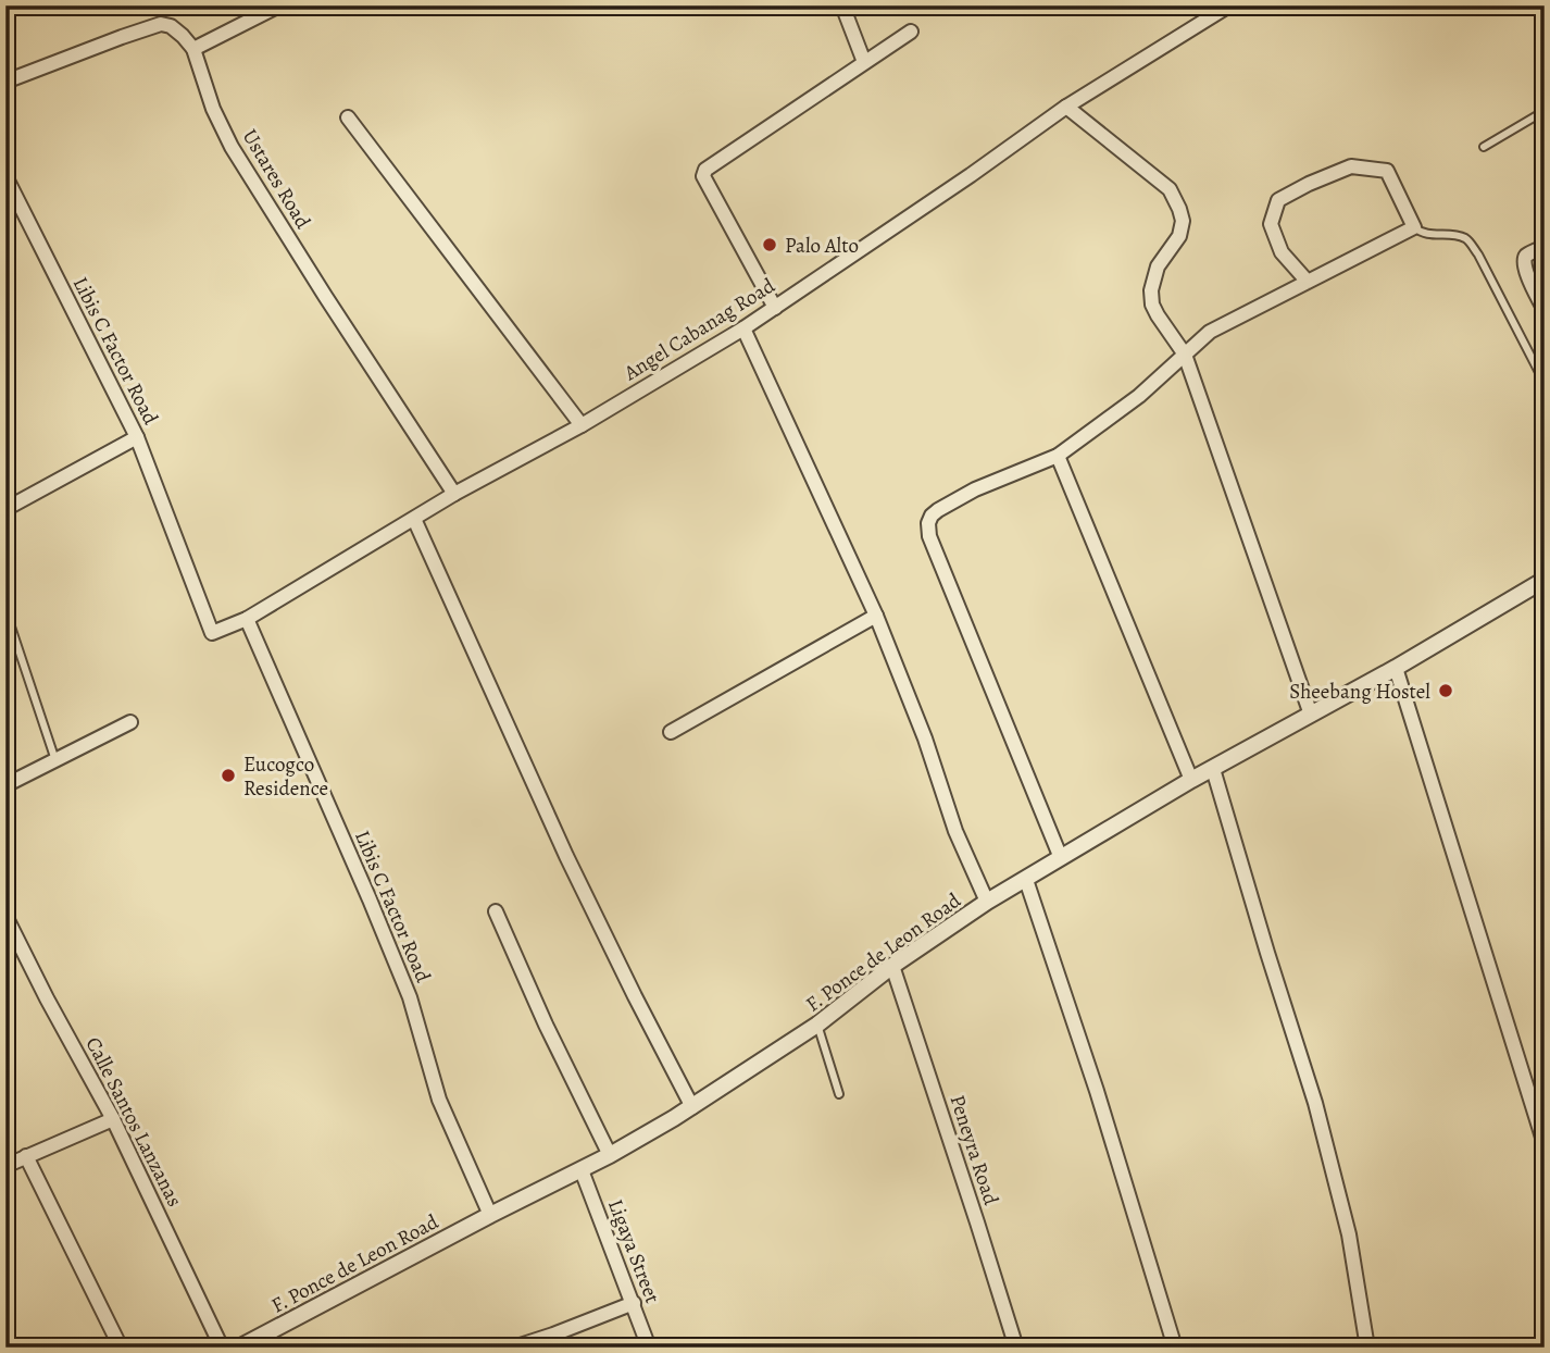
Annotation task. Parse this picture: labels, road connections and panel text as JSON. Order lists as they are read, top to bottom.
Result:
{
  "streets": {
    "street": [
      "Ustares Road",
      "Angel Cabanag Road",
      "Libis C Factor Road",
      "F. Ponce de Leon Road",
      "Calle Santos Lanzanas",
      "Peneyra Road",
      "Ligaya Street"
    ]
  },
  "crossings": [
    ["Ustares Road", "Angel Cabanag Road"],
    ["Angel Cabanag Road", "Libis C Factor Road"],
    ["Libis C Factor Road", "F. Ponce de Leon Road"],
    ["F. Ponce de Leon Road", "Peneyra Road"],
    ["F. Ponce de Leon Road", "Ligaya Street"]
  ],
  "places": ["Palo Alto", "Sheebang Hostel", "Eucogco Residence"]
}
